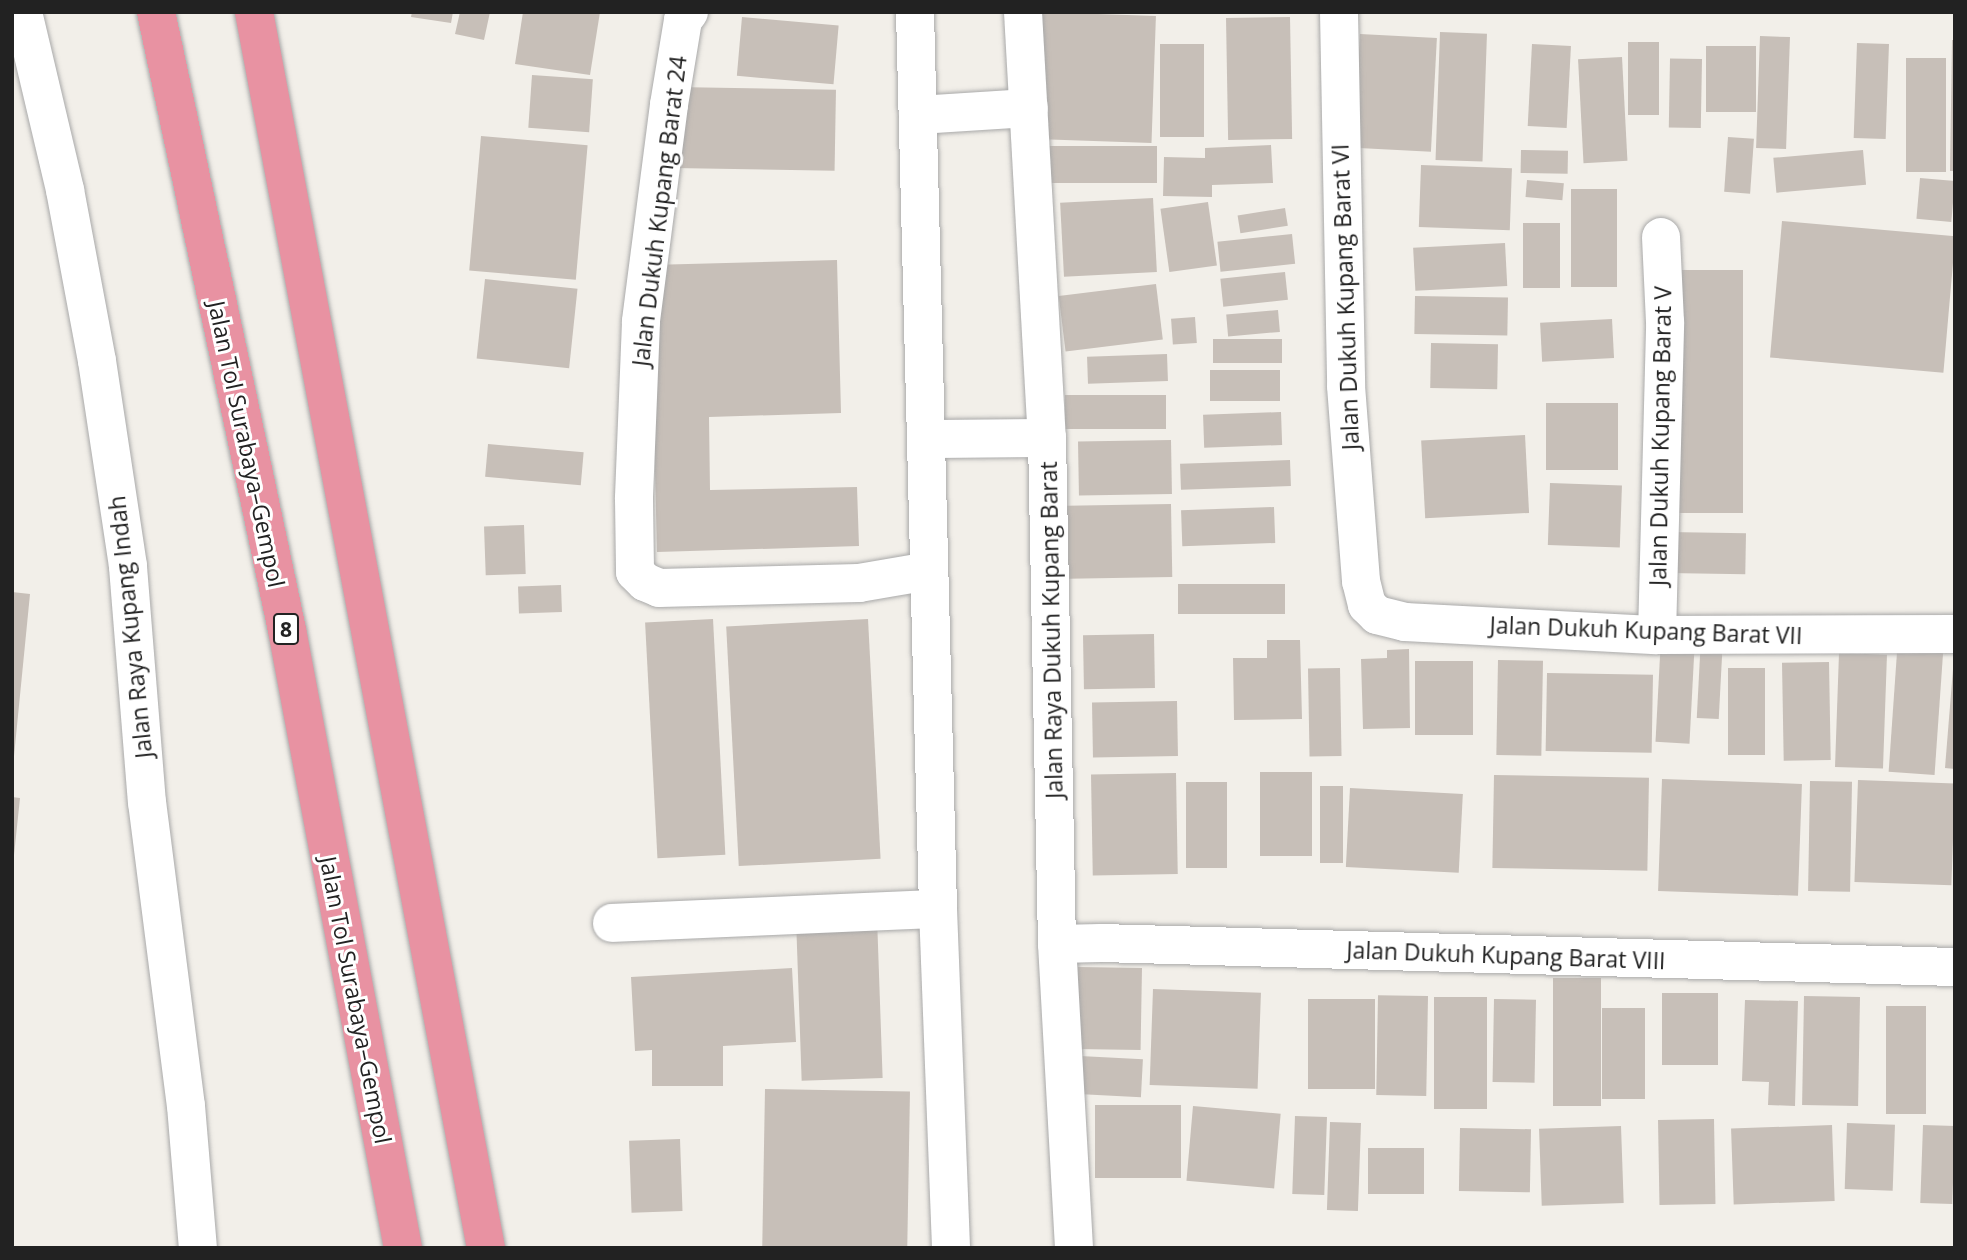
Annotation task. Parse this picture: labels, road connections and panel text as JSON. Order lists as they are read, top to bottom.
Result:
{
  "streets": {
    "highway": ["Jalan Tol Surabaya–Gempol", "8"],
    "street": [
      "Jalan Dukuh Kupang Barat 24",
      "Jalan Dukuh Kupang Barat VI",
      "Jalan Dukuh Kupang Barat V",
      "Jalan Raya Kupang Indah",
      "Jalan Raya Dukuh Kupang Barat",
      "Jalan Dukuh Kupang Barat VII",
      "Jalan Dukuh Kupang Barat VIII"
    ]
  },
  "crossings": [
    ["Jalan Dukuh Kupang Barat VI", "Jalan Dukuh Kupang Barat VII"],
    ["Jalan Dukuh Kupang Barat V", "Jalan Dukuh Kupang Barat VII"],
    ["Jalan Raya Dukuh Kupang Barat", "Jalan Dukuh Kupang Barat VIII"]
  ]
}
